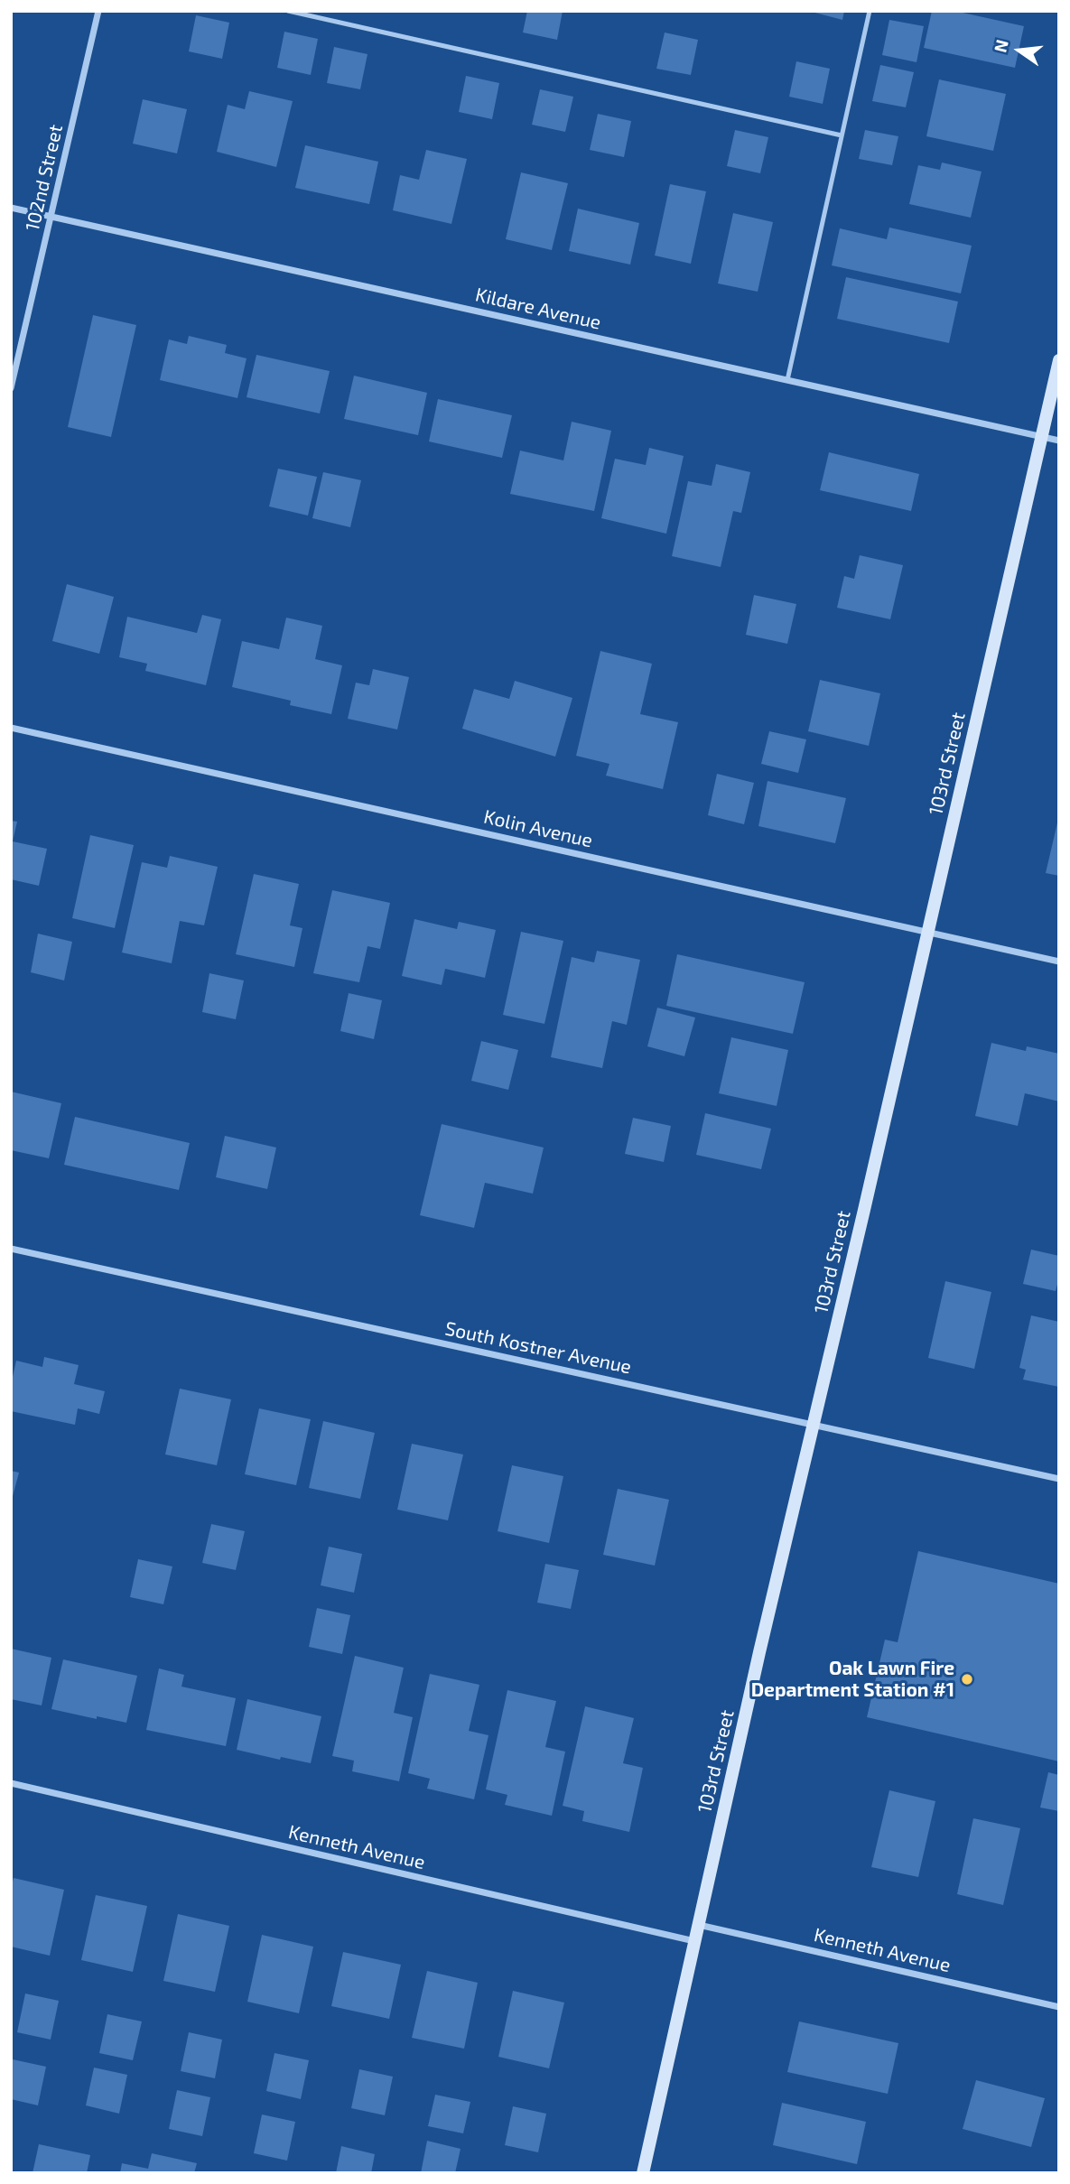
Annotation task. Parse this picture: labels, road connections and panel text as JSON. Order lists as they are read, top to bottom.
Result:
{
  "streets": {
    "main road": ["103rd Street"],
    "street": [
      "102nd Street",
      "Kildare Avenue",
      "Kolin Avenue",
      "South Kostner Avenue",
      "Kenneth Avenue"
    ]
  },
  "crossings": [
    ["102nd Street", "Kildare Avenue"],
    ["Kildare Avenue", "103rd Street"],
    ["103rd Street", "Kolin Avenue"],
    ["103rd Street", "South Kostner Avenue"],
    ["103rd Street", "Kenneth Avenue"]
  ],
  "places": ["Oak Lawn Fire Department Station #1"],
  "north": "left"
}
